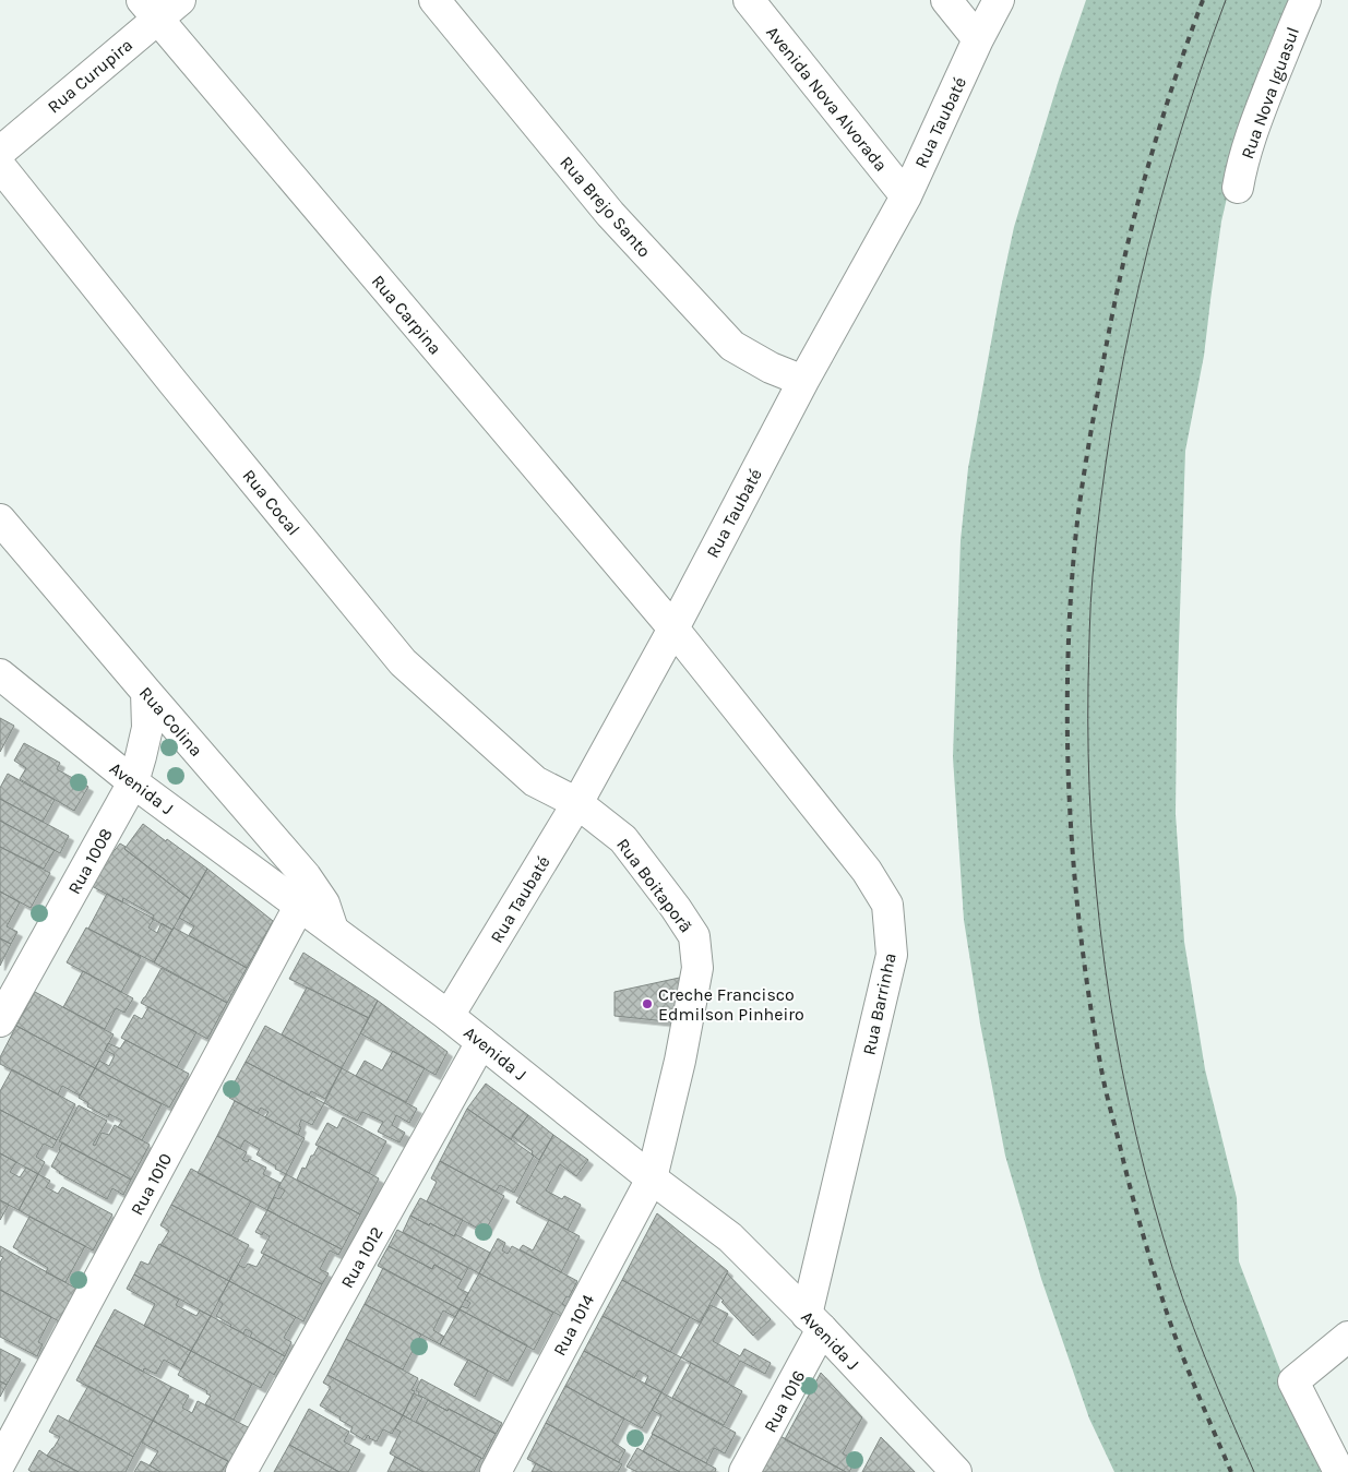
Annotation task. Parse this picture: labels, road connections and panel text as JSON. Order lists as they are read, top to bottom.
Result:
{
  "streets": {
    "street": [
      "Rua Curupira",
      "Rua Nova Iguasul",
      "Avenida Nova Alvorada",
      "Rua Taubaté",
      "Rua Brejo Santo",
      "Rua Carpina",
      "Rua Cocal",
      "Rua Colina",
      "Avenida J",
      "Rua 1008",
      "Rua Boitaporã",
      "Rua Barrinha",
      "Rua 1010",
      "Rua 1012",
      "Rua 1014",
      "Rua 1016"
    ]
  },
  "crossings": [
    ["Rua Curupira", "Rua Carpina"],
    ["Avenida Nova Alvorada", "Rua Taubaté"],
    ["Rua Taubaté", "Rua Brejo Santo"],
    ["Rua Taubaté", "Rua Carpina"],
    ["Rua Taubaté", "Rua Cocal"],
    ["Rua Taubaté", "Avenida J"],
    ["Rua Taubaté", "Rua Boitaporã"],
    ["Rua Taubaté", "Rua Barrinha"],
    ["Rua Carpina", "Rua Barrinha"],
    ["Rua Cocal", "Rua Boitaporã"],
    ["Rua Colina", "Avenida J"],
    ["Rua Colina", "Rua 1008"],
    ["Avenida J", "Rua 1008"],
    ["Avenida J", "Rua Boitaporã"],
    ["Avenida J", "Rua Barrinha"],
    ["Avenida J", "Rua 1010"],
    ["Avenida J", "Rua 1012"],
    ["Avenida J", "Rua 1014"],
    ["Avenida J", "Rua 1016"],
    ["Rua Boitaporã", "Rua 1014"],
    ["Rua Barrinha", "Rua 1016"]
  ],
  "places": ["Creche Francisco Edmilson Pinheiro"]
}
